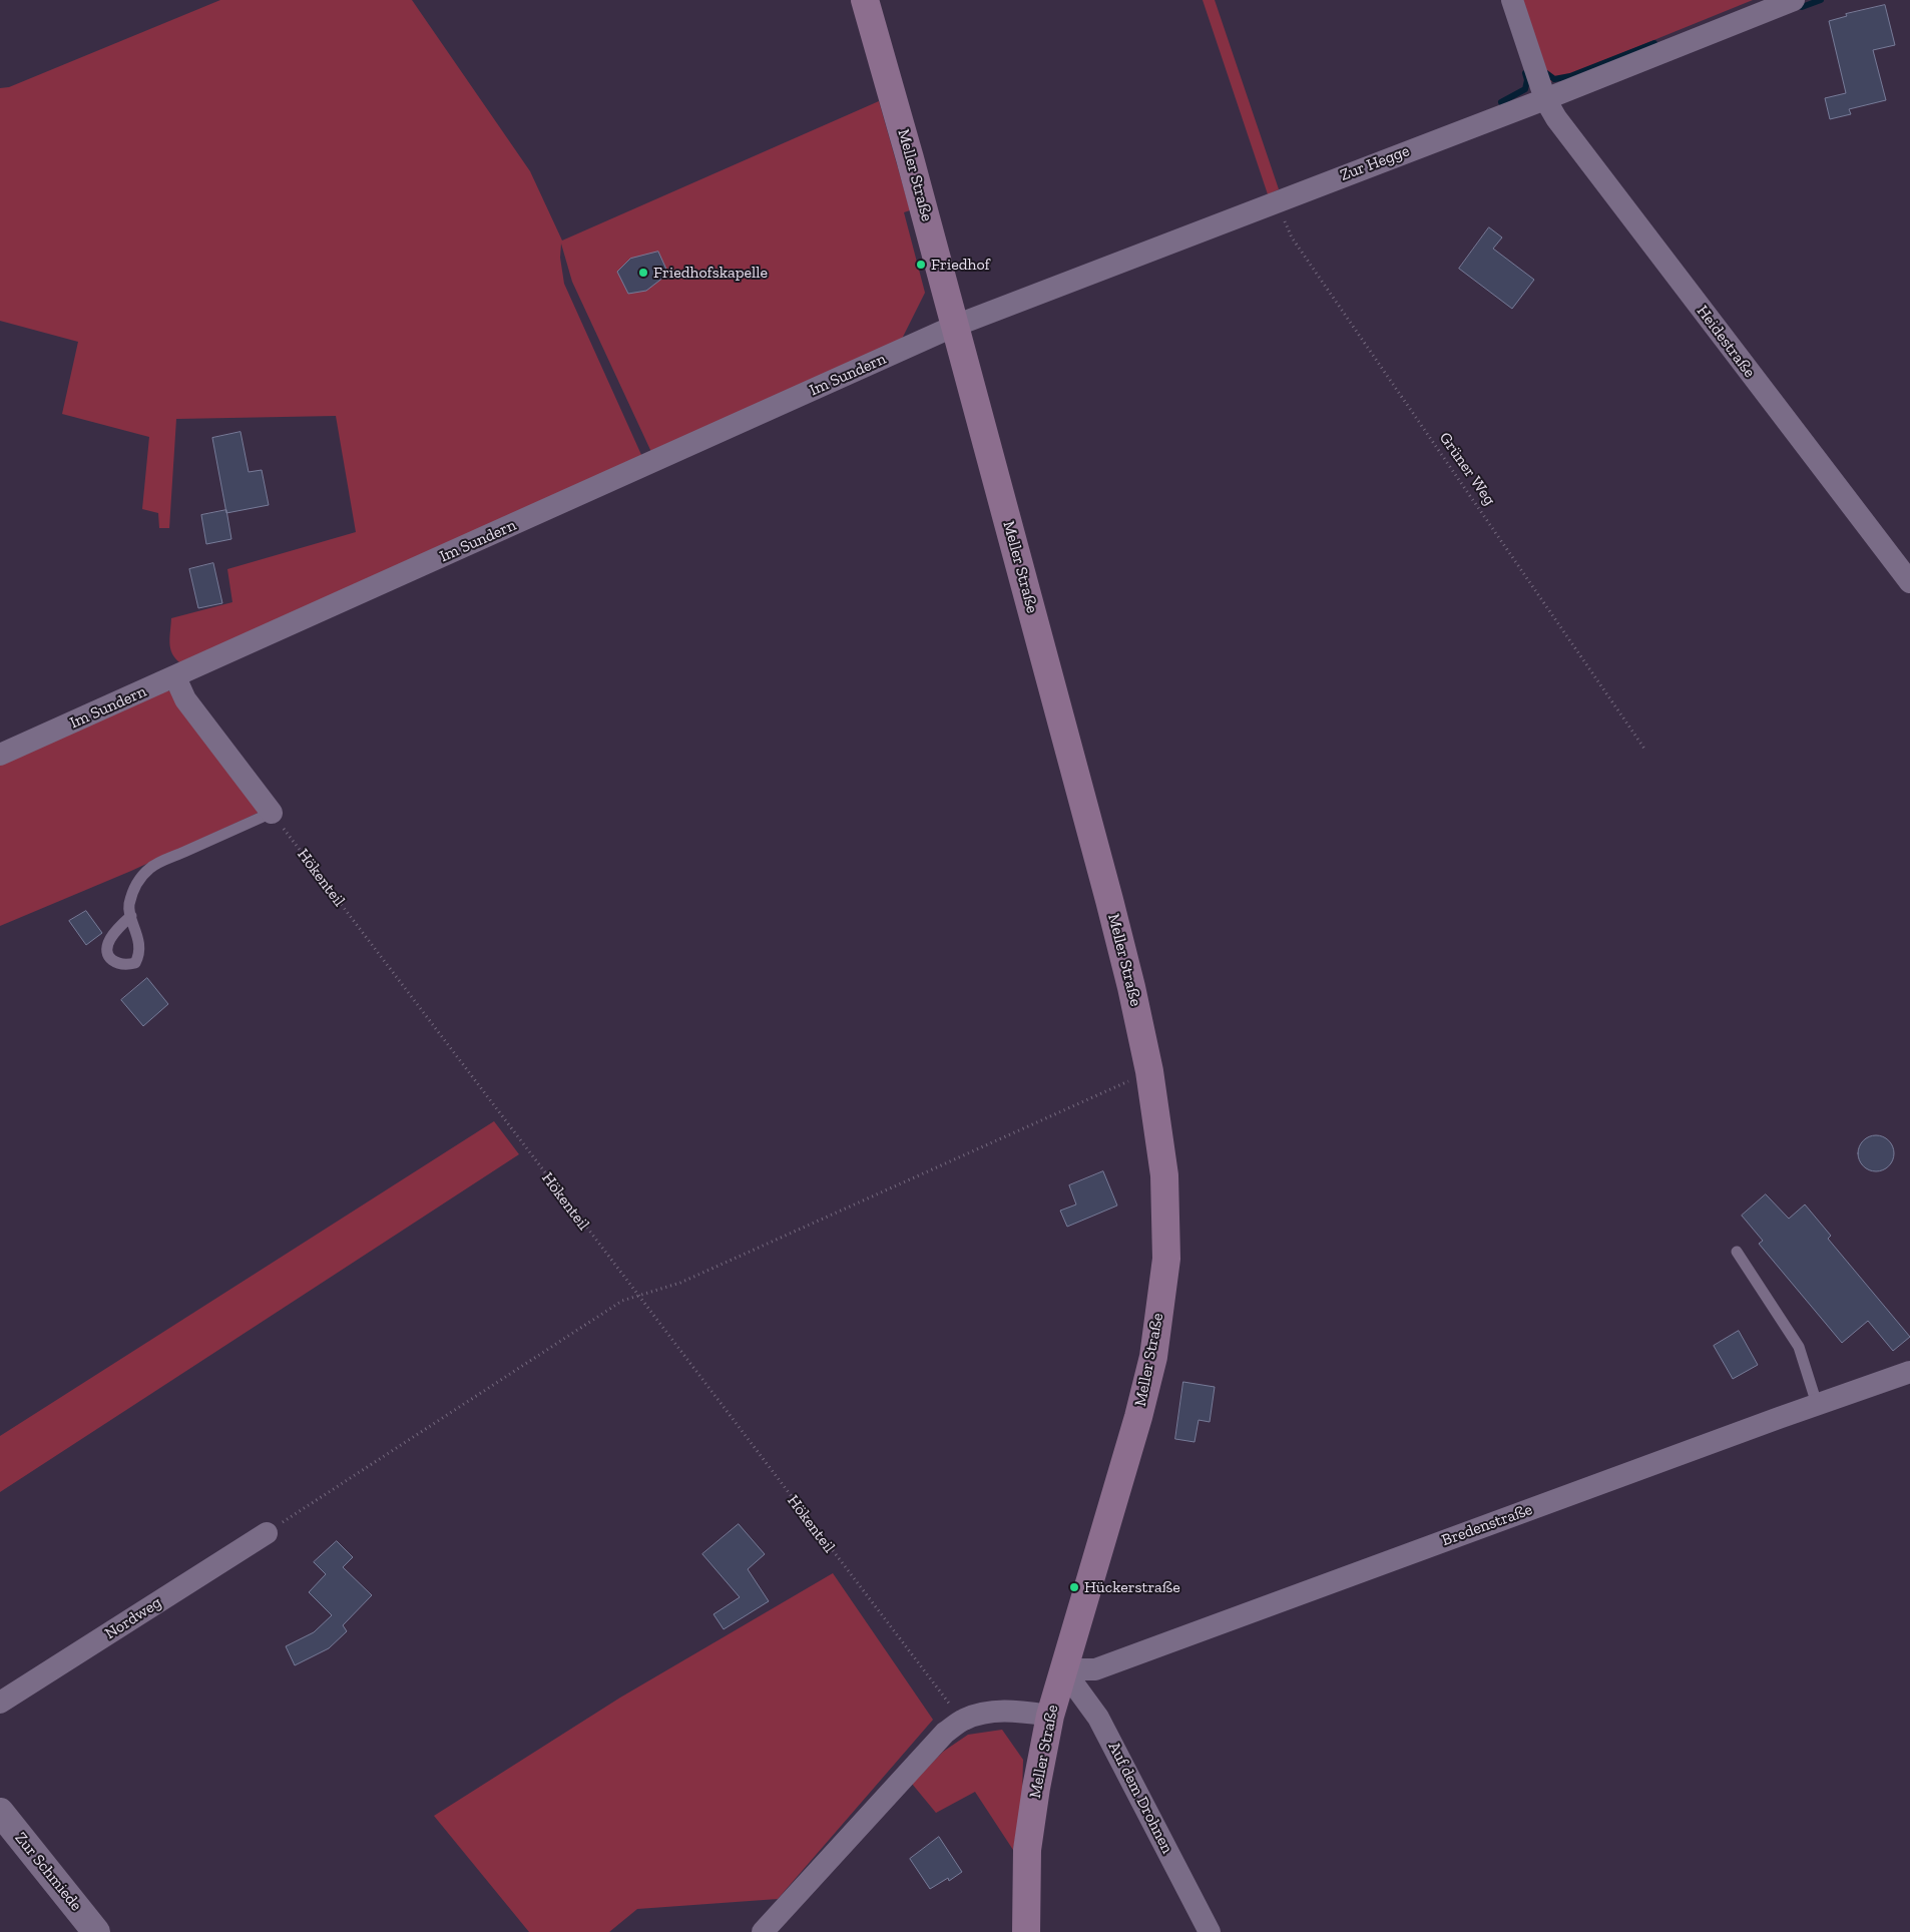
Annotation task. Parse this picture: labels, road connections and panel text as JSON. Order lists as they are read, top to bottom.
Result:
{
  "streets": {
    "main road": ["Meller Straße"],
    "street": [
      "Zur Hegge",
      "Heidestraße",
      "Im Sundern",
      "Bredenstraße",
      "Nordweg",
      "Auf dem Drohnen",
      "Zur Schmiede"
    ],
    "path": ["Grüner Weg", "Hökenteil"]
  },
  "crossings": [
    ["Zur Hegge", "Meller Straße"],
    ["Zur Hegge", "Heidestraße"],
    ["Zur Hegge", "Im Sundern"],
    ["Zur Hegge", "Grüner Weg"],
    ["Meller Straße", "Im Sundern"],
    ["Meller Straße", "Bredenstraße"],
    ["Meller Straße", "Auf dem Drohnen"],
    ["Bredenstraße", "Auf dem Drohnen"]
  ],
  "places": ["Friedhof", "Friedhofskapelle", "Hückerstraße"]
}
